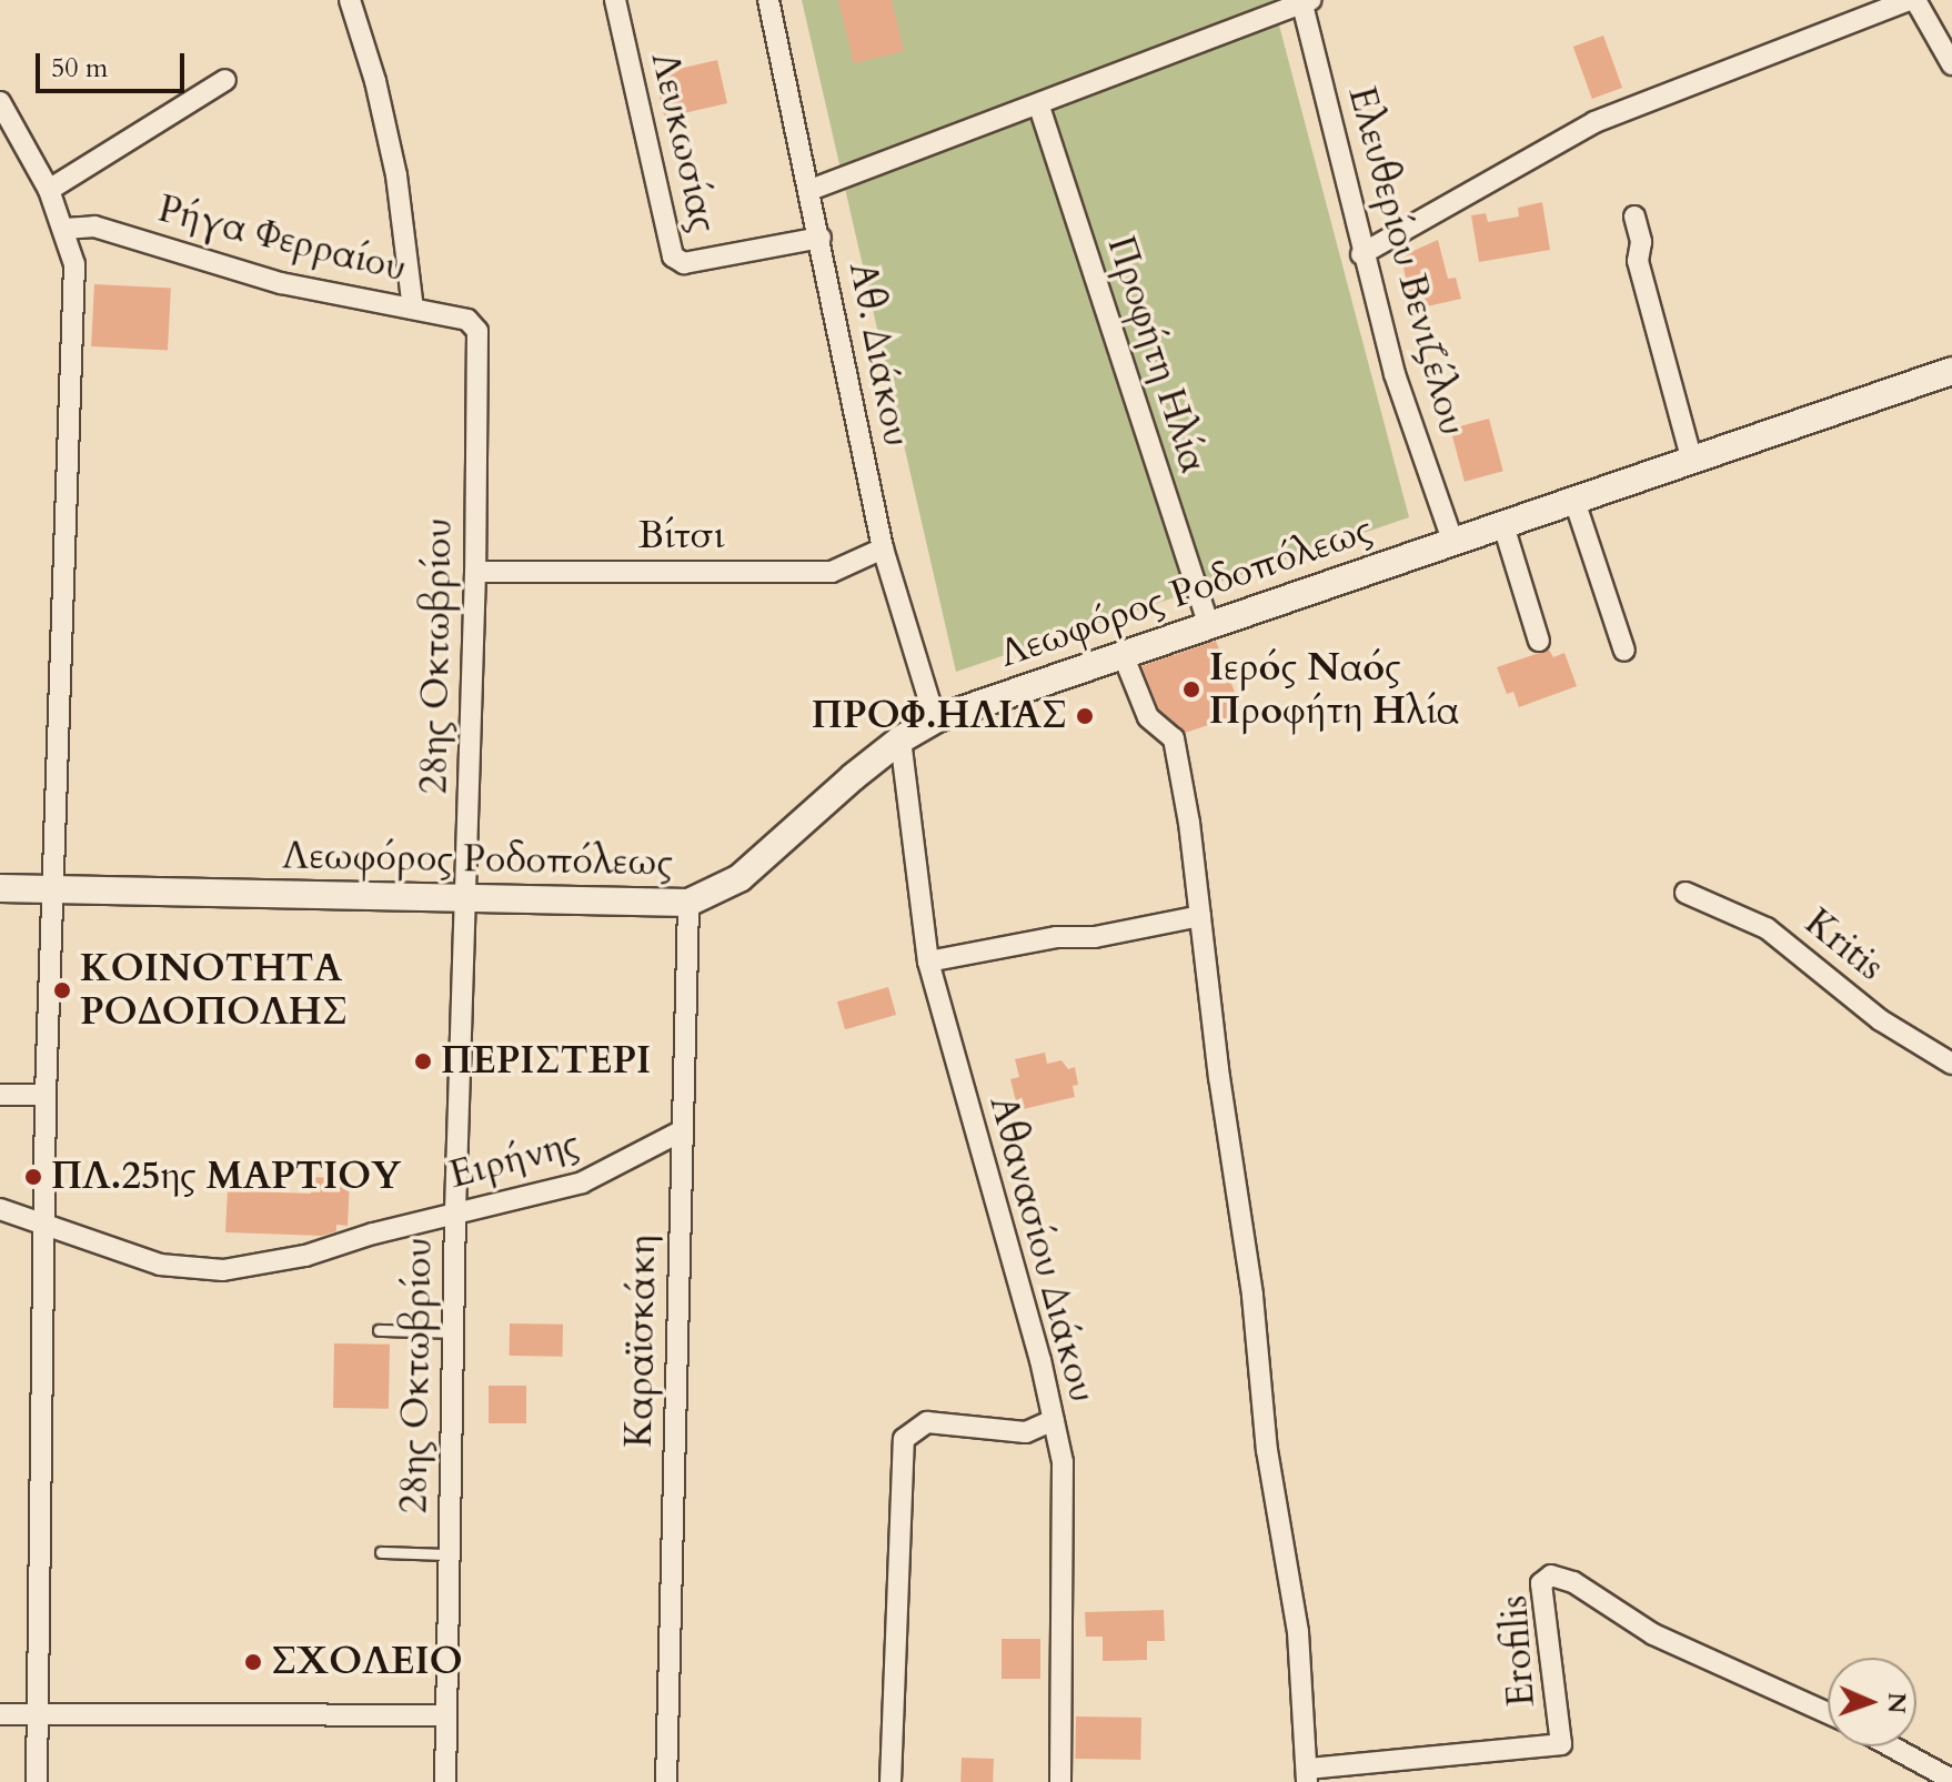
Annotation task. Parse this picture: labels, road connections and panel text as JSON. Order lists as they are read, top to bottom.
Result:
{
  "streets": {
    "street": [
      "Λευκωσίας",
      "Ρήγα Φερραίου",
      "Ελευθερίου Βενιζέλου",
      "Αθ. Διάκου",
      "Προφήτη Ηλία",
      "Βίτσι",
      "Λεωφόρος Ροδοπόλεως",
      "28ης Οκτωβρίου",
      "Kritis",
      "Ειρήνης",
      "Αθανασίου Διάκου",
      "Καραϊσκάκη",
      "Erofilis"
    ]
  },
  "crossings": [
    ["Λευκωσίας", "Αθ. Διάκου"],
    ["Ρήγα Φερραίου", "28ης Οκτωβρίου"],
    ["Ελευθερίου Βενιζέλου", "Λεωφόρος Ροδοπόλεως"],
    ["Αθ. Διάκου", "Βίτσι"],
    ["Αθ. Διάκου", "Λεωφόρος Ροδοπόλεως"],
    ["Προφήτη Ηλία", "Λεωφόρος Ροδοπόλεως"],
    ["Βίτσι", "28ης Οκτωβρίου"],
    ["Λεωφόρος Ροδοπόλεως", "28ης Οκτωβρίου"],
    ["Λεωφόρος Ροδοπόλεως", "Αθανασίου Διάκου"],
    ["Λεωφόρος Ροδοπόλεως", "Καραϊσκάκη"],
    ["28ης Οκτωβρίου", "Ειρήνης"],
    ["Ειρήνης", "Καραϊσκάκη"]
  ],
  "places": [
    "Ιερός Ναός Προφήτη Ηλία",
    "ΠΡΟΦ.ΗΛΙΑΣ",
    "ΚΟΙΝΟΤΗΤΑ ΡΟΔΟΠΟΛΗΣ",
    "ΠΕΡΙΣΤΕΡΙ",
    "ΠΛ.25ης ΜΑΡΤΙΟΥ",
    "ΣΧΟΛΕΙΟ"
  ],
  "scale_bar": "50 m",
  "north": "right"
}
